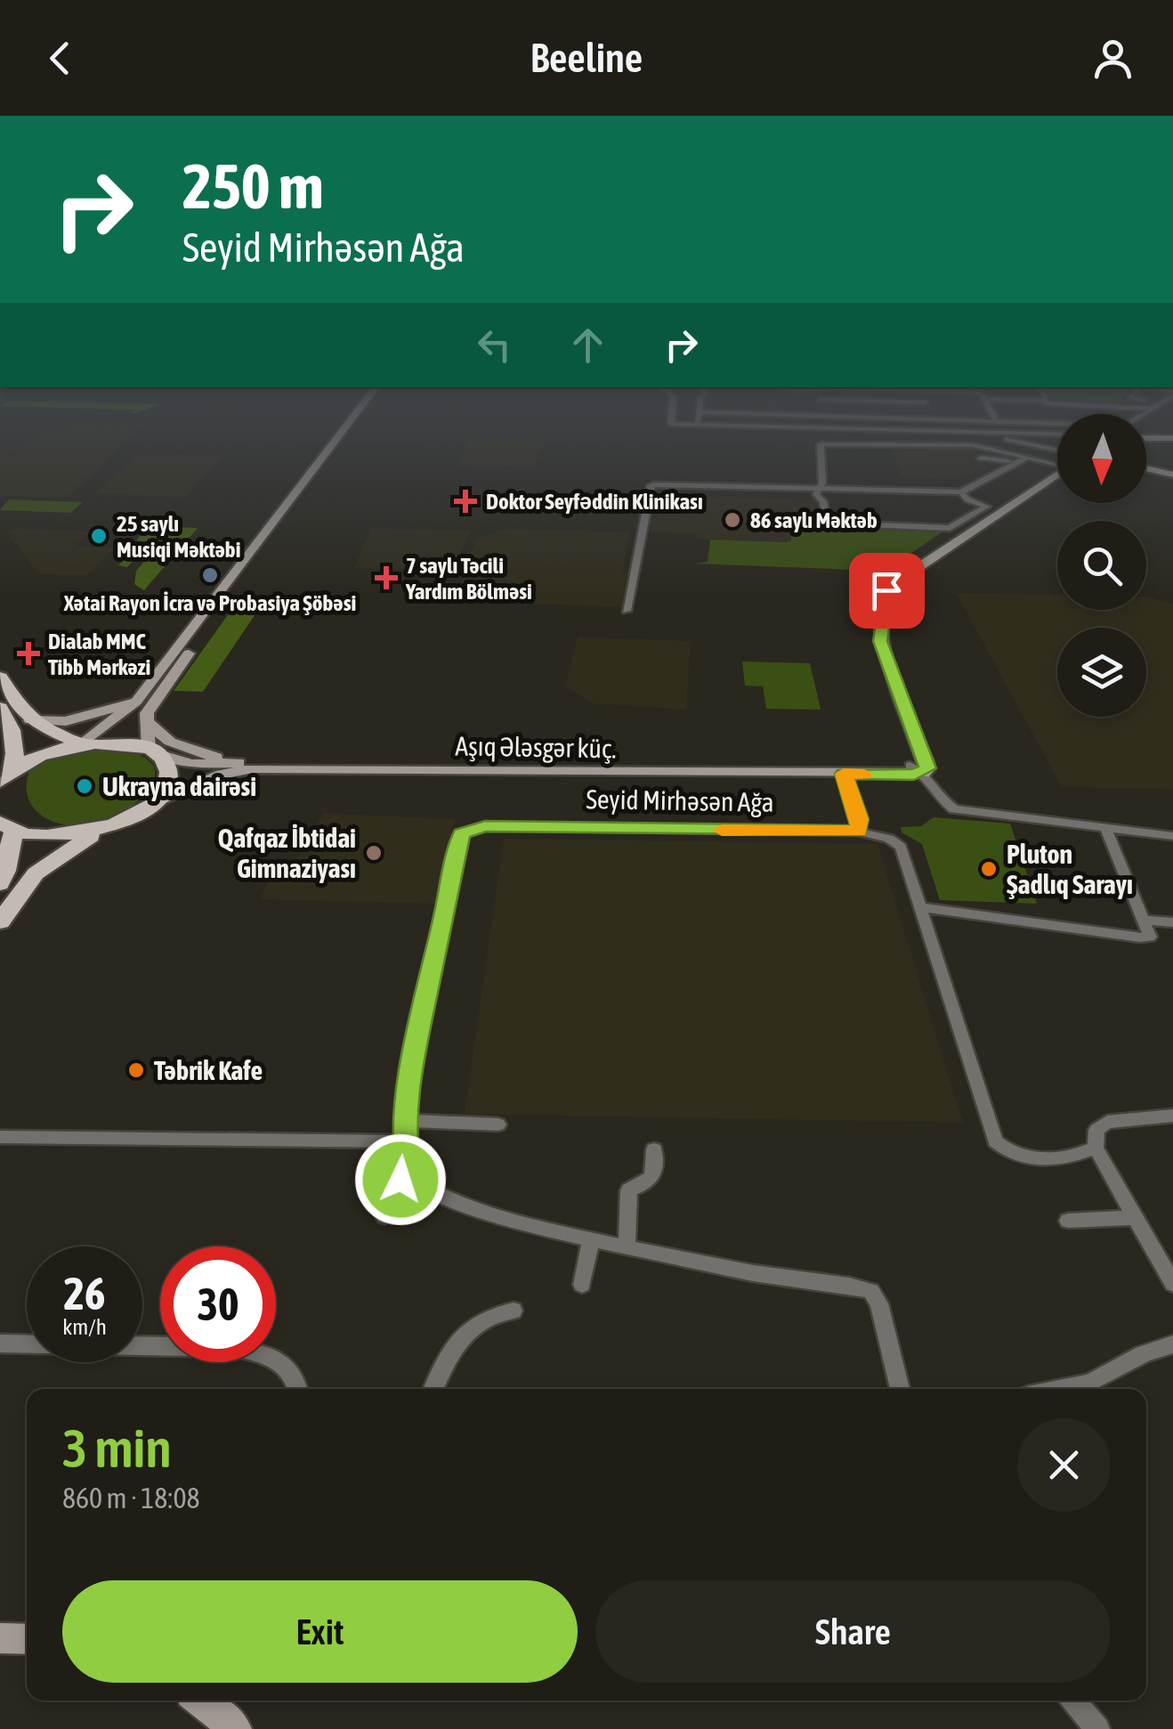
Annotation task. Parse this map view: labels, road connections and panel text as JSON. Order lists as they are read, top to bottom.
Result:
{
  "streets": {
    "main road": ["Aşıq Ələsgər küç."],
    "street": ["Seyid Mirhəsən Ağa"]
  },
  "places": {
    "health": ["Doktor Seyfәddin Klinikası", "7 saylı Təcili Yardım Bölməsi", "Dialab MMC Tibb Mərkəzi"],
    "other": [
      "86 saylı Məktəb",
      "25 saylı Musiqi Məktəbi",
      "Xətai Rayon İcra və Probasiya Şöbəsi",
      "Ukrayna dairəsi",
      "Qafqaz İbtidai Gimnaziyası",
      "Pluton Şadlıq Sarayı",
      "Təbrik Kafe"
    ]
  },
  "north": "bottom",
  "page": {
    "header": "Beeline",
    "turn": ["250 m", "Seyid Mirhəsən Ağa"],
    "speed": "26 km/h",
    "limit": "30",
    "heading": ["3 min", "860 m · 18:08"],
    "buttons": ["Exit", "Share"]
  }
}
